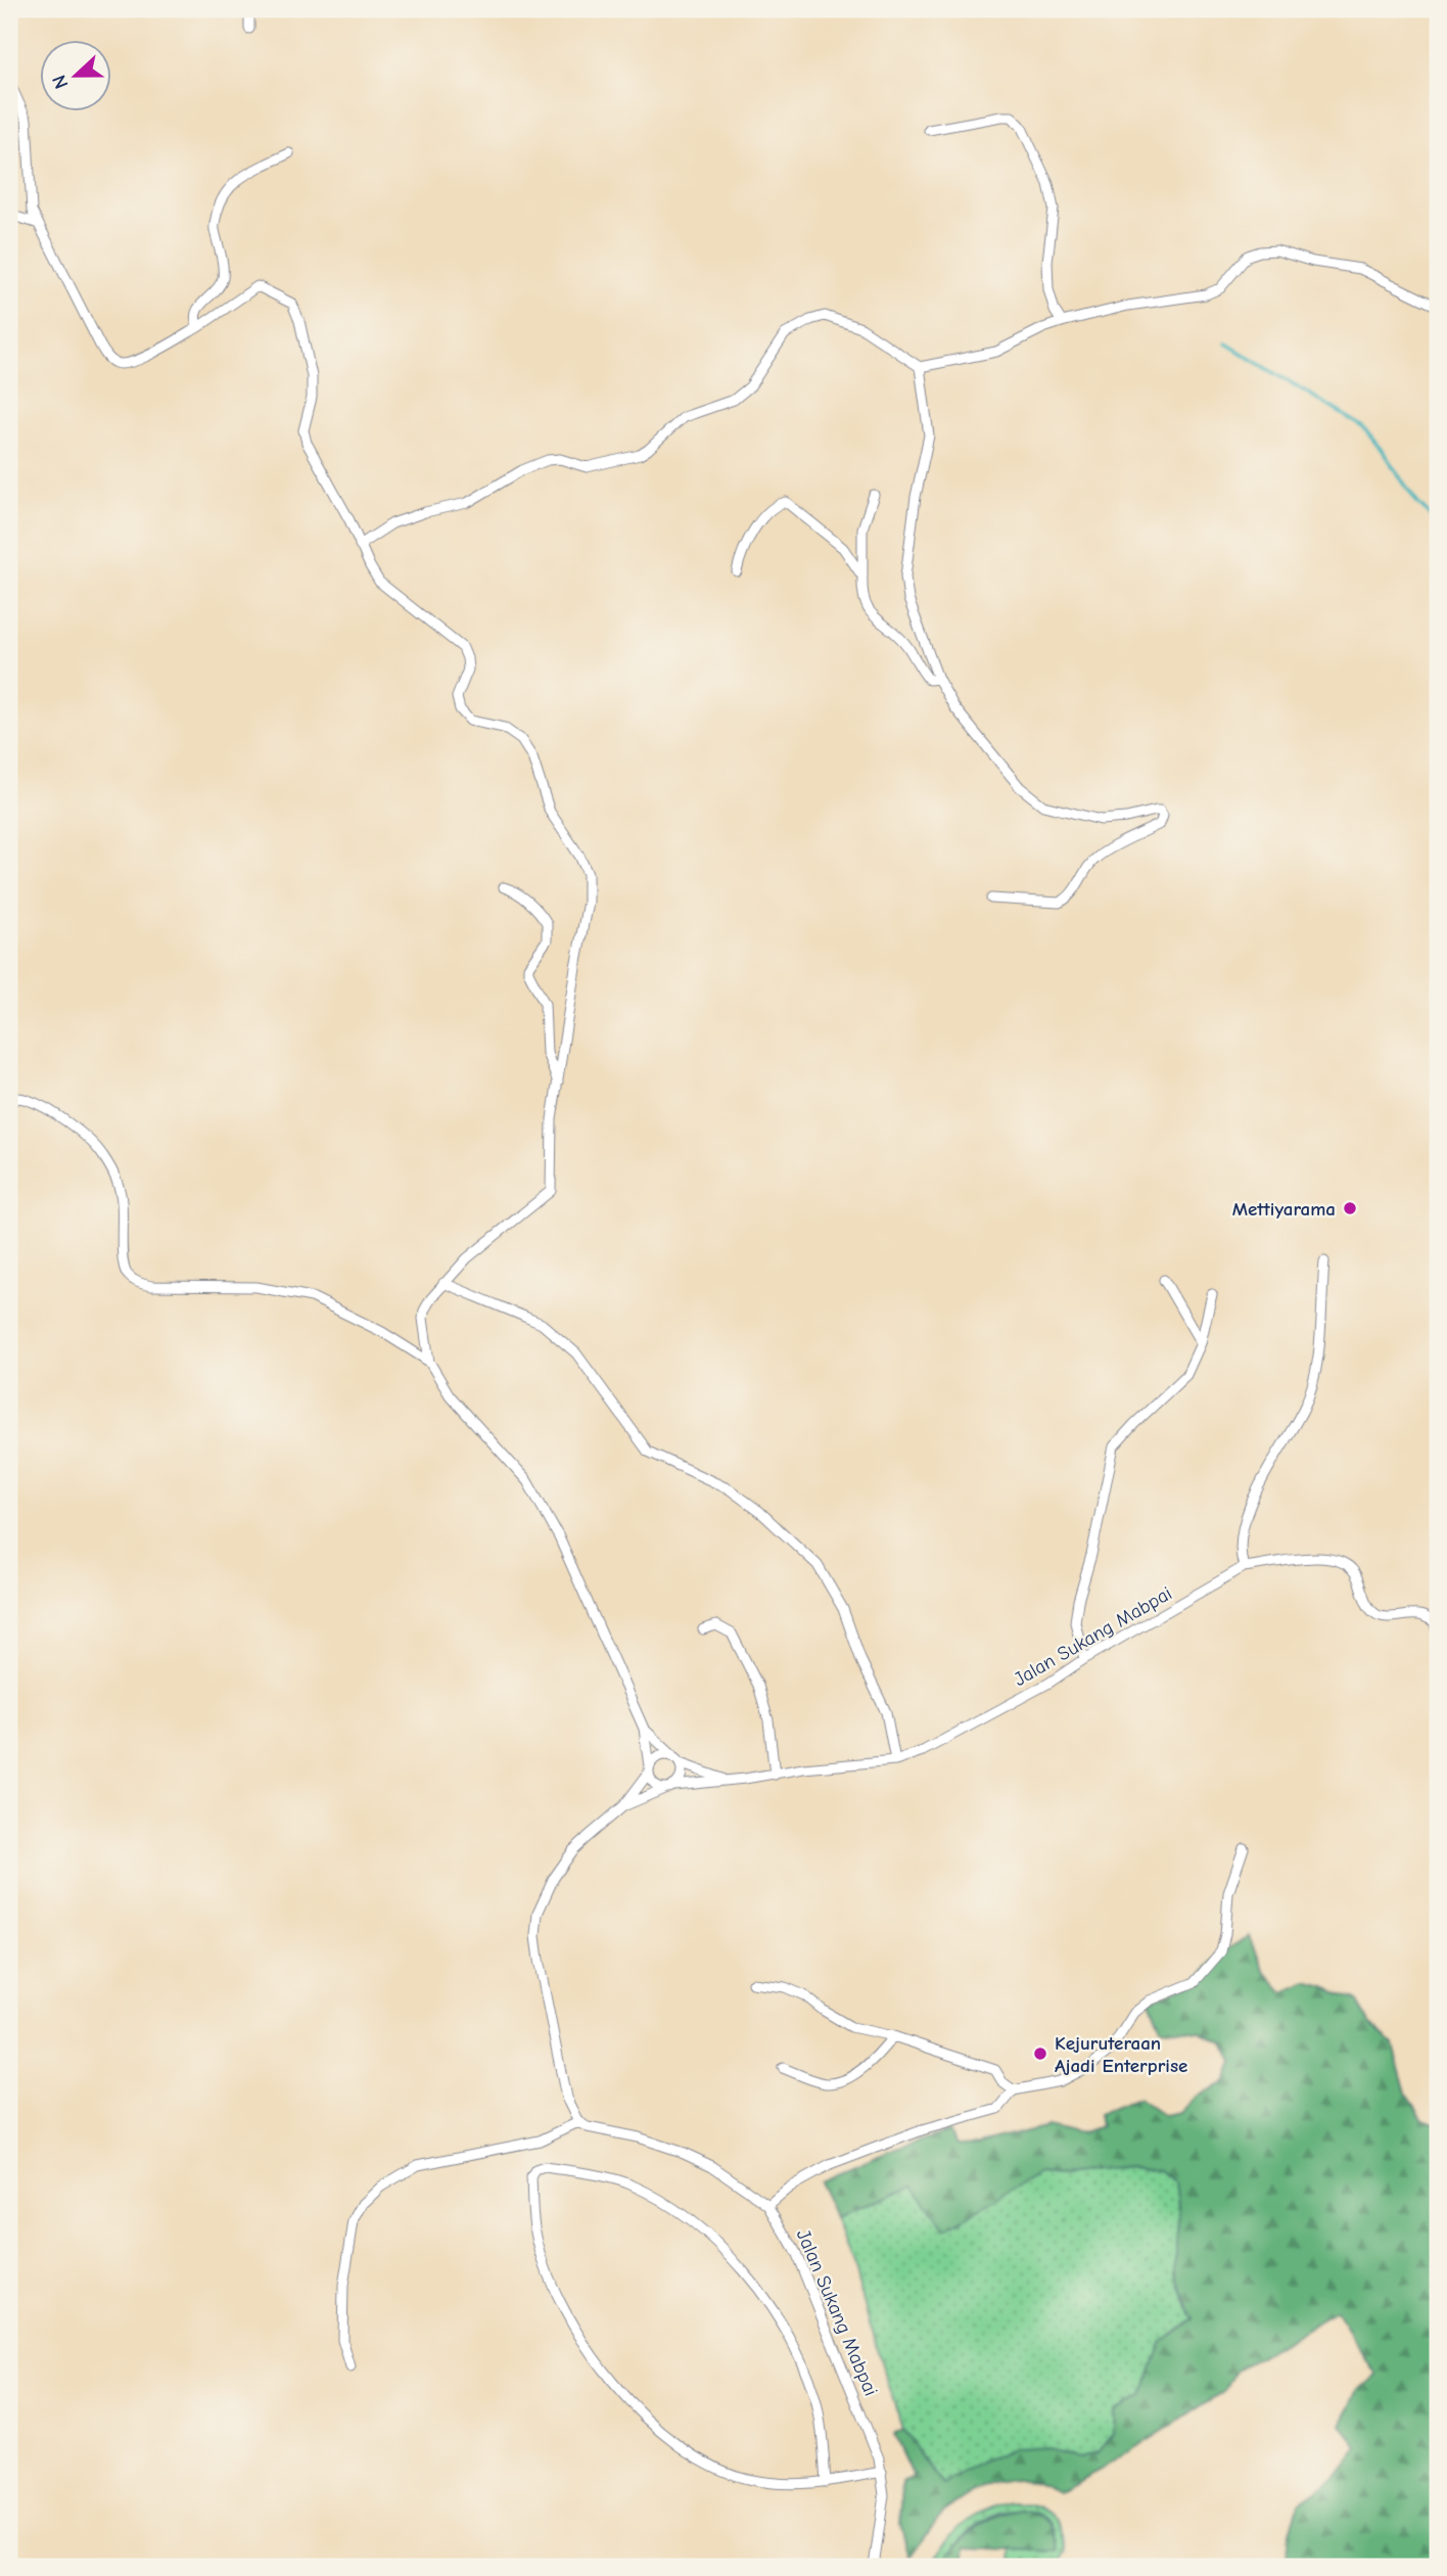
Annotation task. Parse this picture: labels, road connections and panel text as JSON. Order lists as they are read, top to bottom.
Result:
{
  "streets": {
    "street": ["Jalan Sukang Mabpai"]
  },
  "places": ["Mettiyarama", "Kejuruteraan Ajadi Enterprise"],
  "north": "left"
}
